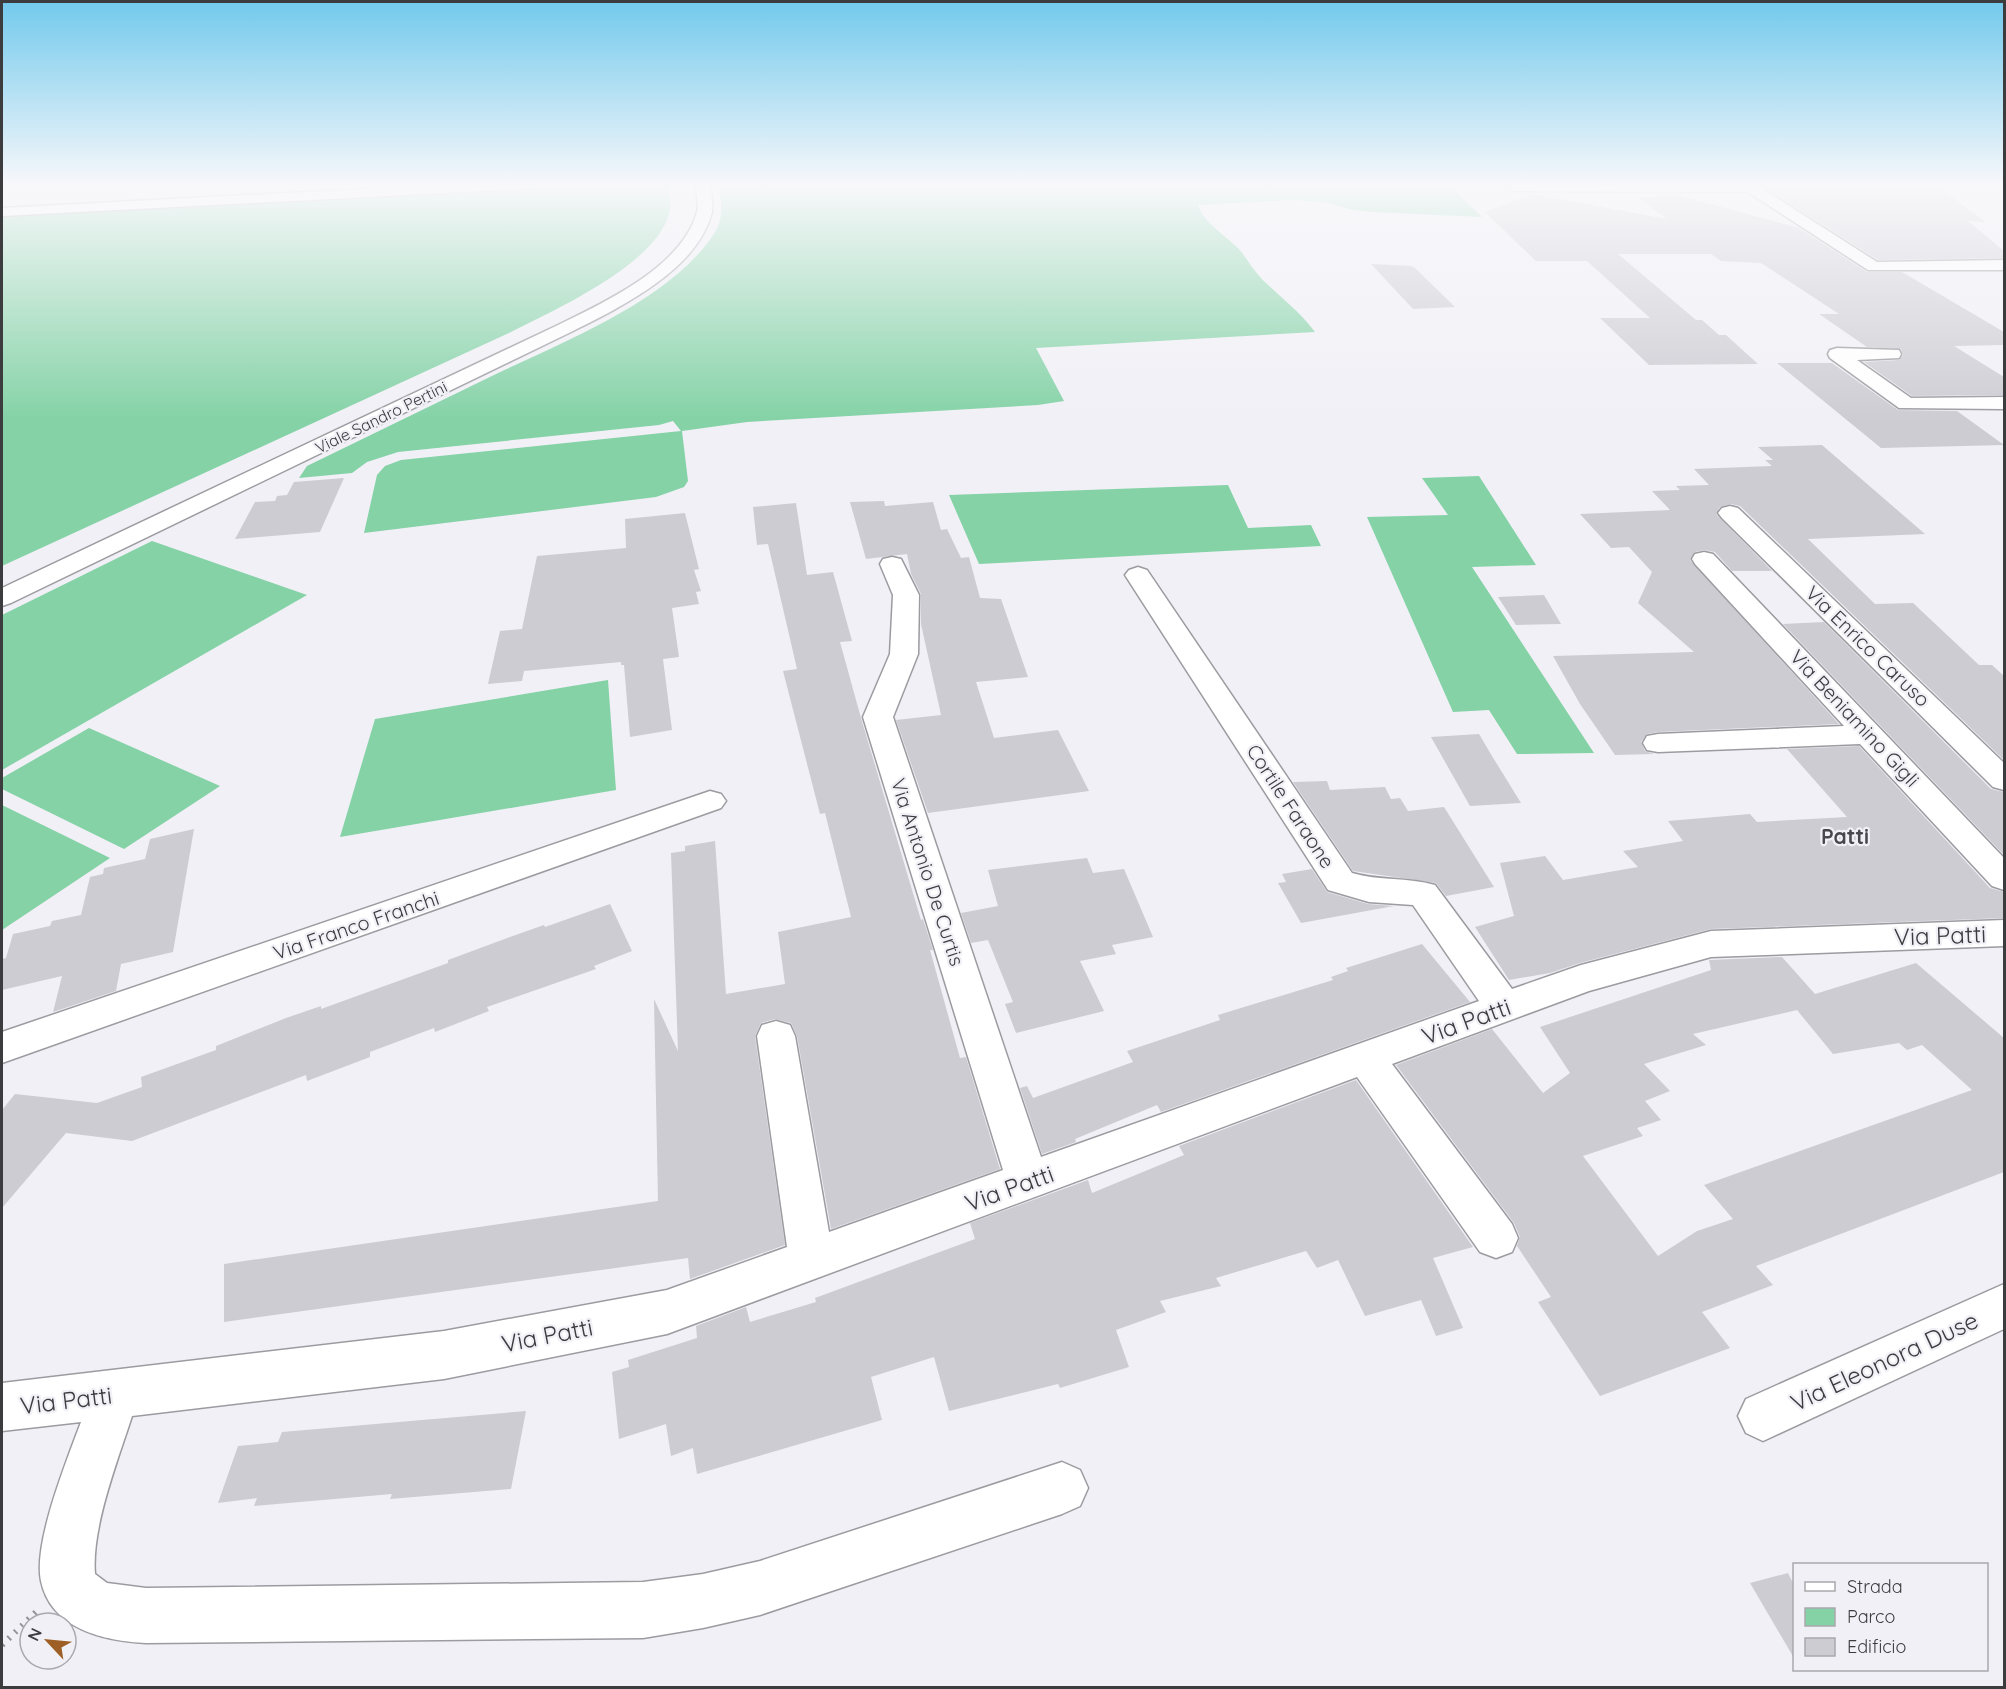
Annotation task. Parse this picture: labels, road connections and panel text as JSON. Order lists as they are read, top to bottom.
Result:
{
  "streets": {
    "street": [
      "Viale Sandro Pertini",
      "Via Enrico Caruso",
      "Via Beniamino Gigli",
      "Cortile Faraone",
      "Via Antonio De Curtis",
      "Via Franco Franchi",
      "Via Patti",
      "Via Eleonora Duse"
    ]
  },
  "crossings": [
    ["Cortile Faraone", "Via Patti"],
    ["Via Antonio De Curtis", "Via Patti"]
  ],
  "districts": ["Patti"],
  "legend": ["Strada", "Parco", "Edificio"],
  "north": "top left"
}
